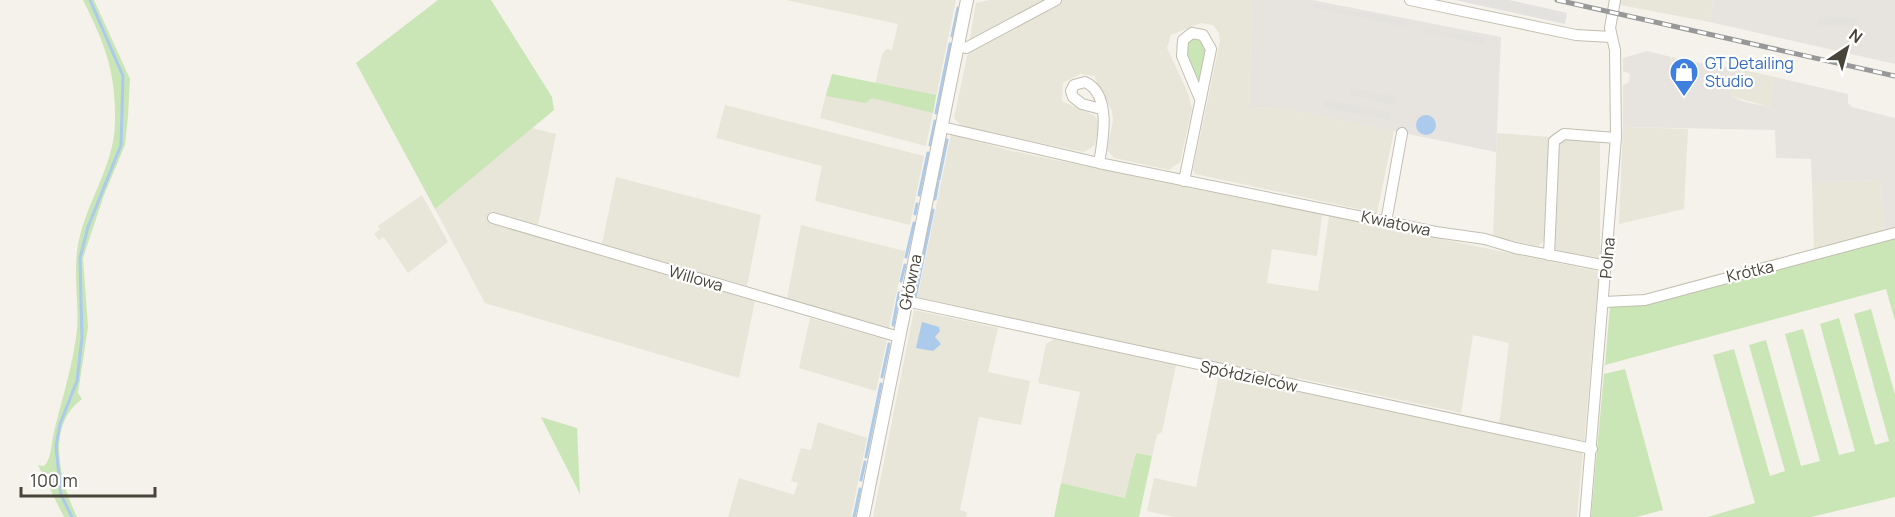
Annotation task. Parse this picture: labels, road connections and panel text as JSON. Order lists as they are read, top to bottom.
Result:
{
  "streets": {
    "street": [
      "Kwiatowa",
      "Polna",
      "Krótka",
      "Willowa",
      "Główna",
      "Spółdzielców"
    ]
  },
  "crossings": [
    ["Kwiatowa", "Polna"],
    ["Kwiatowa", "Główna"],
    ["Polna", "Krótka"],
    ["Polna", "Spółdzielców"],
    ["Willowa", "Główna"],
    ["Główna", "Spółdzielców"]
  ],
  "places": {
    "shop": ["GT Detailing Studio"]
  },
  "scale_bar": "100 m",
  "north": "top right"
}
